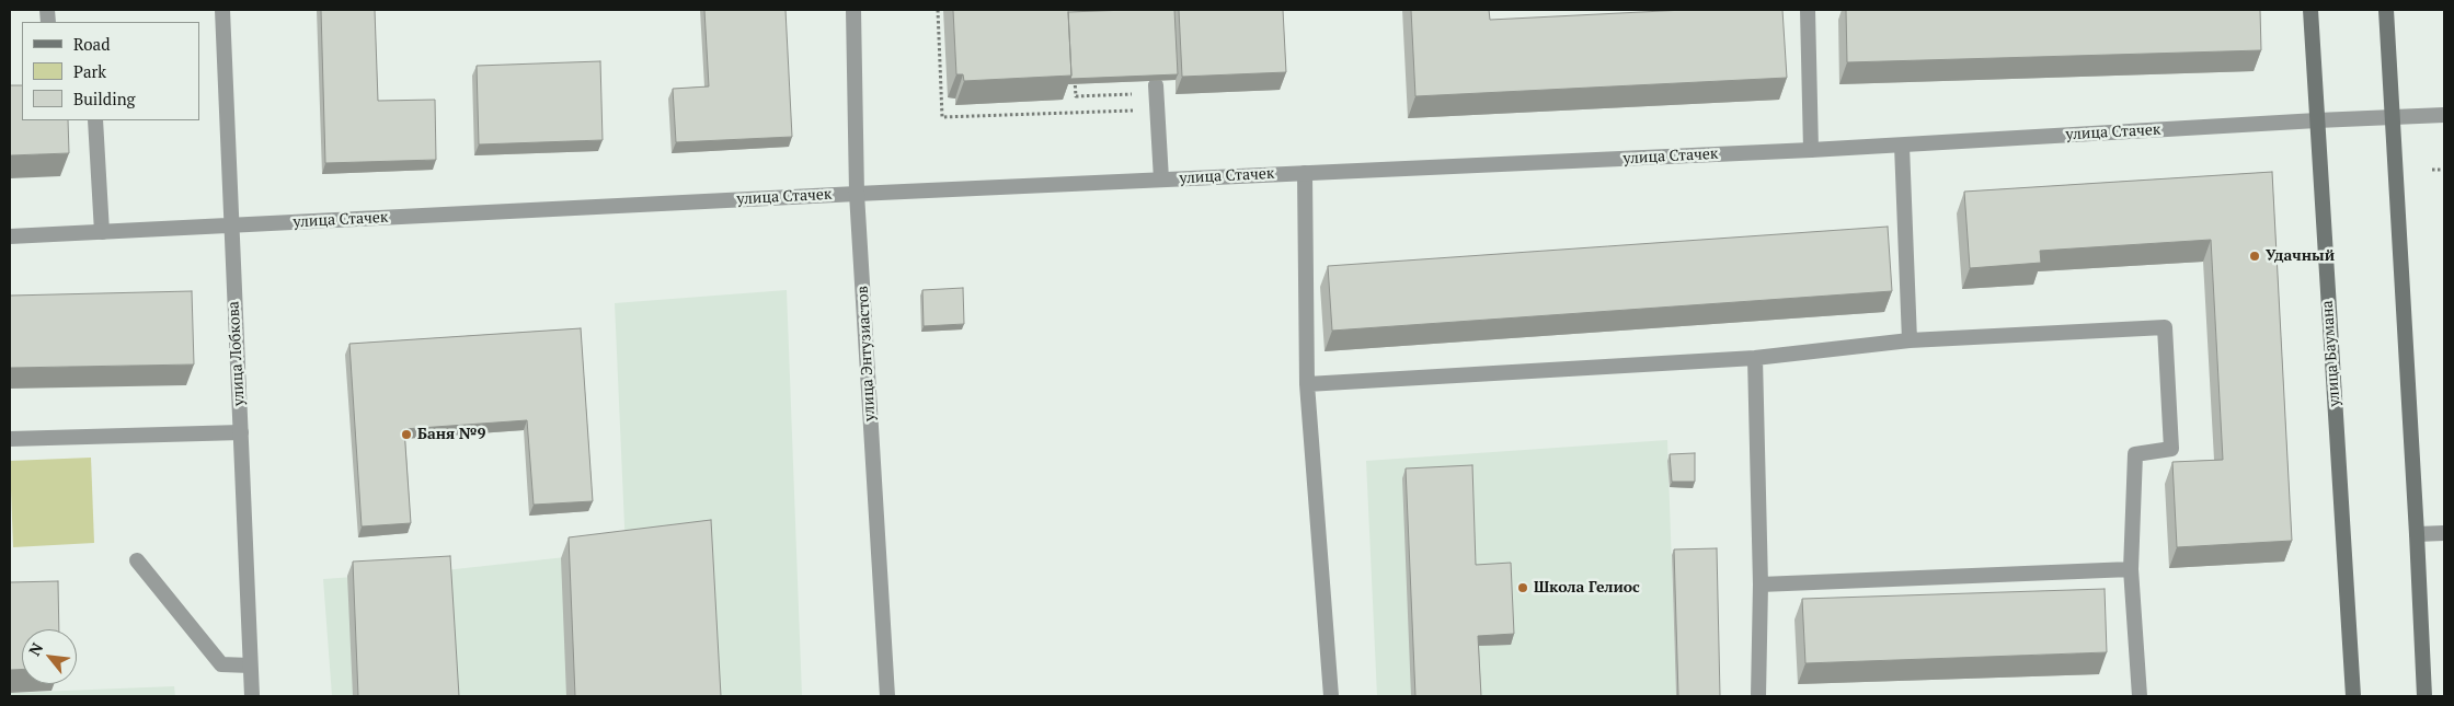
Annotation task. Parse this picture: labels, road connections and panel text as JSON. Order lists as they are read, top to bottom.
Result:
{
  "streets": {
    "main road": ["улица Баумана"],
    "street": ["улица Стачек", "улица Лобкова", "улица Энтузиастов"]
  },
  "crossings": [
    ["улица Стачек", "улица Лобкова"],
    ["улица Стачек", "улица Энтузиастов"],
    ["улица Стачек", "улица Баумана"]
  ],
  "places": ["Удачный", "Баня №9", "Школа Гелиос"],
  "legend": ["Road", "Park", "Building"],
  "north": "top left"
}
